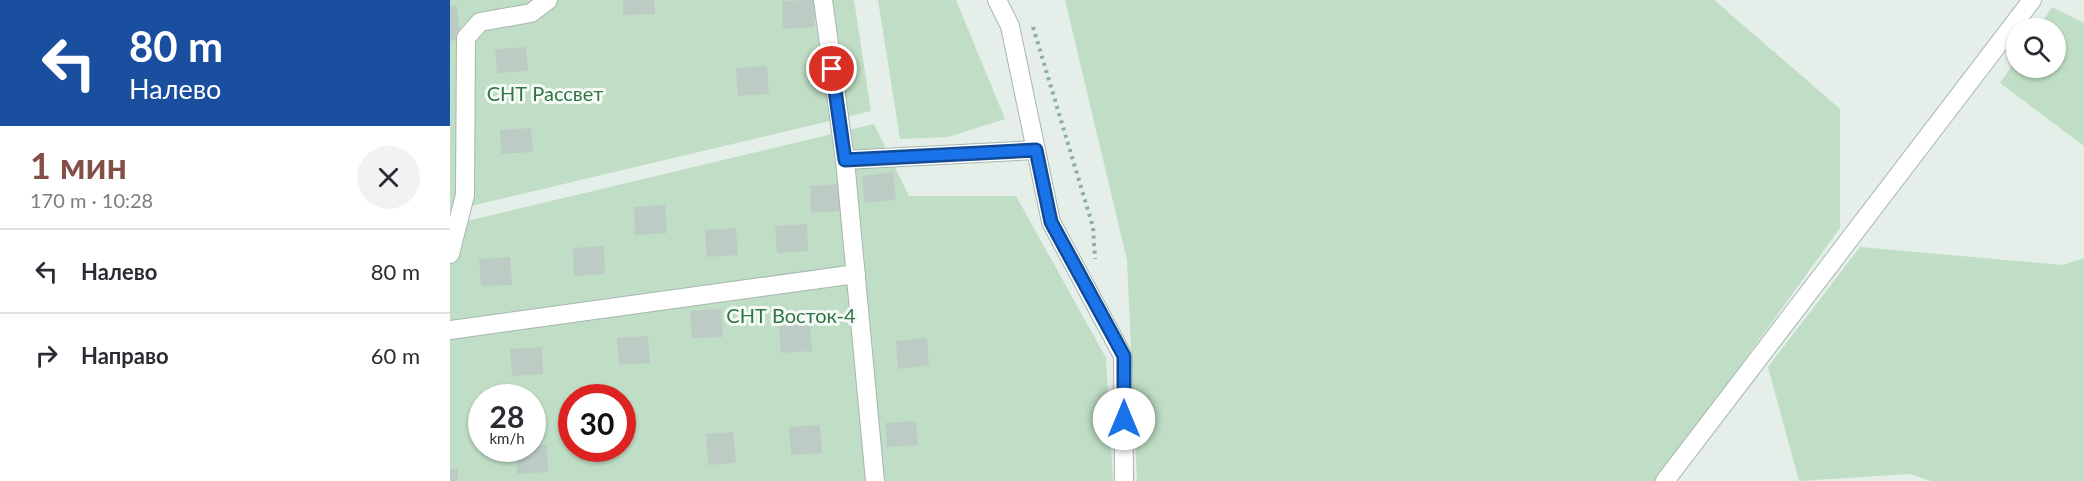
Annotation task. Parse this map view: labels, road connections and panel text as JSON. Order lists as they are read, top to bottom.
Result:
{
  "parks": ["СНТ Рассвет", "СНТ Восток-4"],
  "page": {
    "turn": ["80 m", "Налево"],
    "heading": ["1 мин", "170 m · 10:28"],
    "list": [
      {
        "name": "Налево",
        "value": "80 m"
      },
      {
        "name": "Направо",
        "value": "60 m"
      }
    ],
    "speed": "28 km/h",
    "limit": "30"
  }
}
